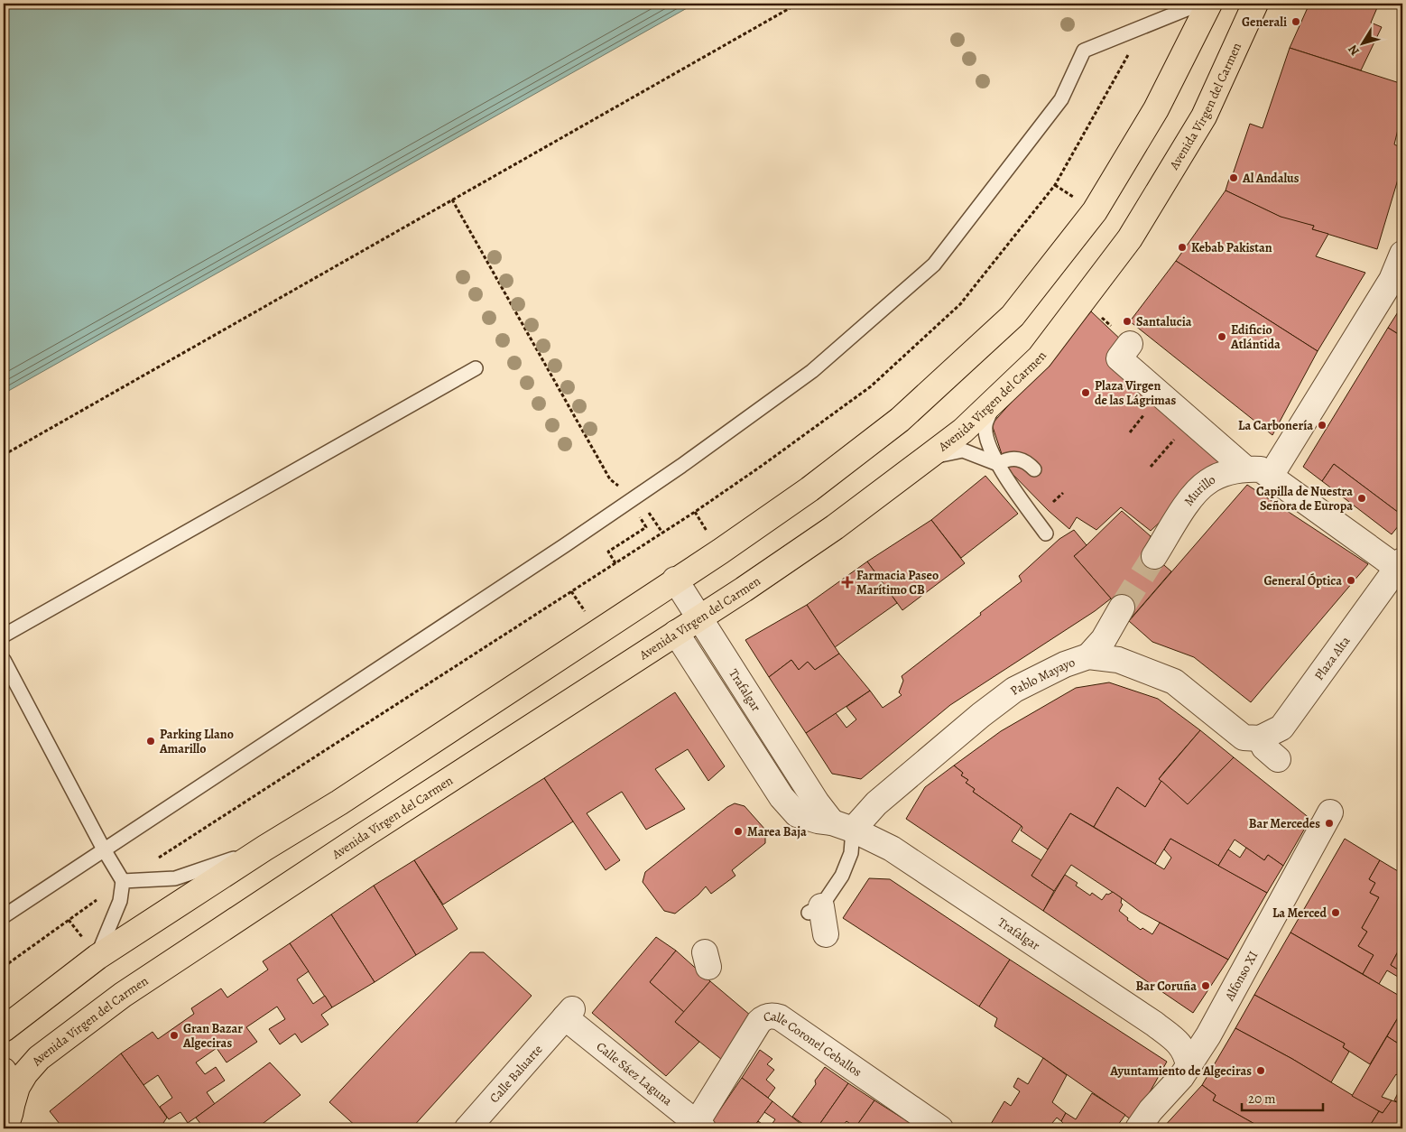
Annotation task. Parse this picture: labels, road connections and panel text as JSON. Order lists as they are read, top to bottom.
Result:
{
  "streets": {
    "highway": ["Avenida Virgen del Carmen"],
    "street": [
      "Murillo",
      "Plaza Alta",
      "Pablo Mayayo",
      "Trafalgar",
      "Alfonso XI",
      "Calle Coronel Ceballos",
      "Calle Sáez Laguna",
      "Calle Baluarte"
    ]
  },
  "crossings": [
    ["Avenida Virgen del Carmen", "Trafalgar"],
    ["Murillo", "Plaza Alta"],
    ["Plaza Alta", "Pablo Mayayo"],
    ["Pablo Mayayo", "Trafalgar"],
    ["Trafalgar", "Alfonso XI"],
    ["Calle Coronel Ceballos", "Calle Sáez Laguna"],
    ["Calle Sáez Laguna", "Calle Baluarte"]
  ],
  "places": {
    "other": [
      "Generali",
      "Al Andalus",
      "Kebab Pakistan",
      "Santalucia",
      "Edificio Atlántida",
      "Plaza Virgen de las Lágrimas",
      "La Carbonería",
      "Capilla de Nuestra Señora de Europa",
      "General Óptica",
      "Parking Llano Amarillo",
      "Bar Mercedes",
      "Marea Baja",
      "La Merced",
      "Bar Coruña",
      "Gran Bazar Algeciras",
      "Ayuntamiento de Algeciras"
    ],
    "health": ["Farmacia Paseo Marítimo CB"]
  },
  "scale_bar": "20 m",
  "north": "bottom left"
}
